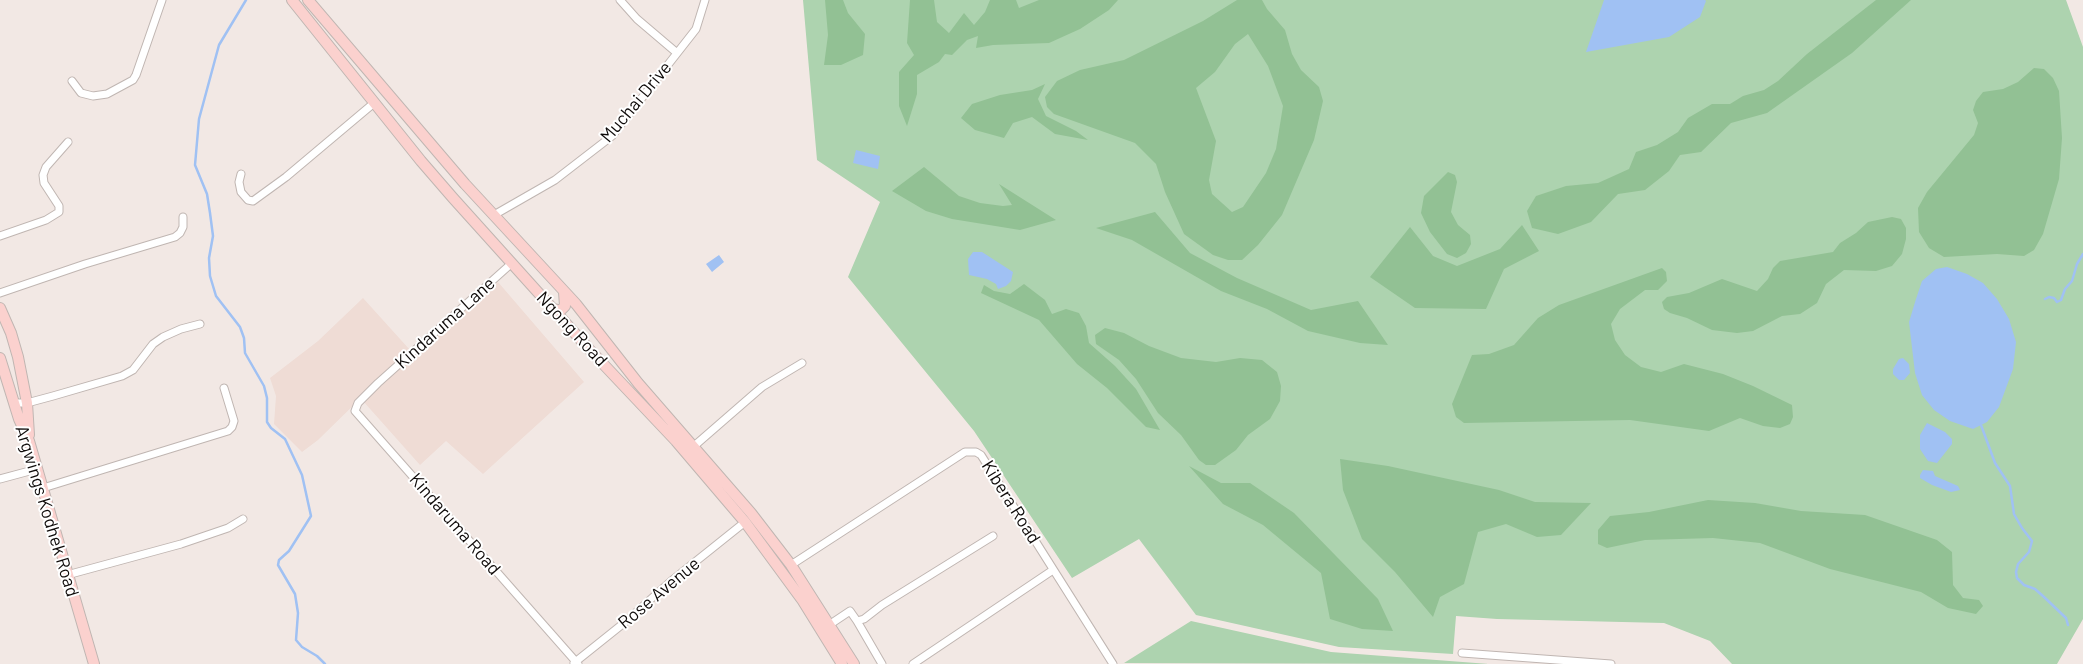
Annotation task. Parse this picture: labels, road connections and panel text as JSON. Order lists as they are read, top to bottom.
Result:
{
  "streets": {
    "main road": ["Ngong Road", "Argwings Kodhek Road"],
    "street": [
      "Muchai Drive",
      "Kindaruma Lane",
      "Kibera Road",
      "Kindaruma Road",
      "Rose Avenue"
    ]
  },
  "crossings": [
    ["Muchai Drive", "Ngong Road"],
    ["Kindaruma Lane", "Ngong Road"],
    ["Kindaruma Lane", "Kindaruma Road"],
    ["Ngong Road", "Kibera Road"],
    ["Ngong Road", "Rose Avenue"],
    ["Kindaruma Road", "Rose Avenue"]
  ]
}
